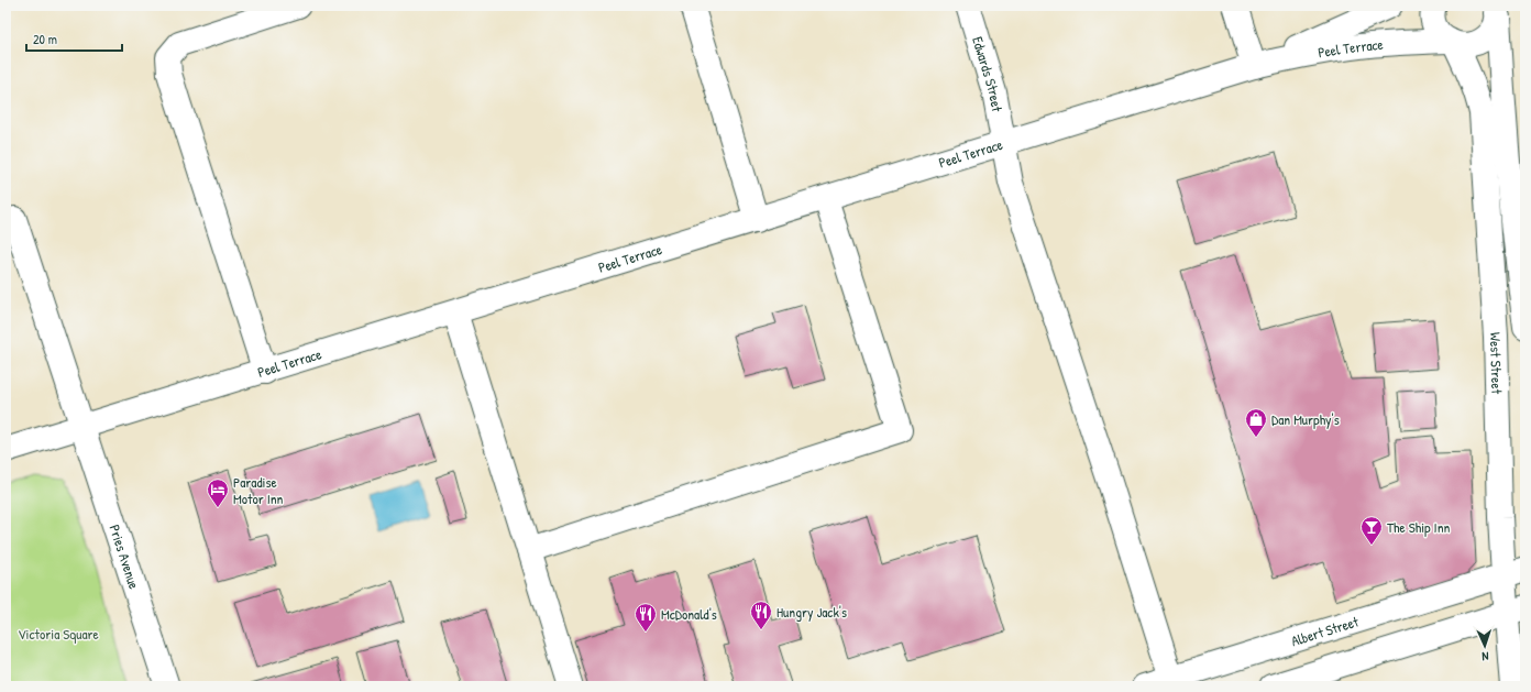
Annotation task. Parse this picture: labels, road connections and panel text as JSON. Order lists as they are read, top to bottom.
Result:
{
  "streets": {
    "street": [
      "Peel Terrace",
      "Edwards Street",
      "West Street",
      "Pries Avenue",
      "Albert Street"
    ]
  },
  "crossings": [
    ["Peel Terrace", "Edwards Street"],
    ["Peel Terrace", "West Street"],
    ["Peel Terrace", "Pries Avenue"],
    ["Edwards Street", "Albert Street"],
    ["West Street", "Albert Street"]
  ],
  "parks": ["Victoria Square"],
  "places": {
    "shop": ["Dan Murphy's"],
    "hotel": ["Paradise Motor Inn"],
    "bar": ["The Ship Inn"],
    "restaurant": ["Hungry Jack's", "McDonald's"]
  },
  "scale_bar": "20 m",
  "north": "bottom"
}
